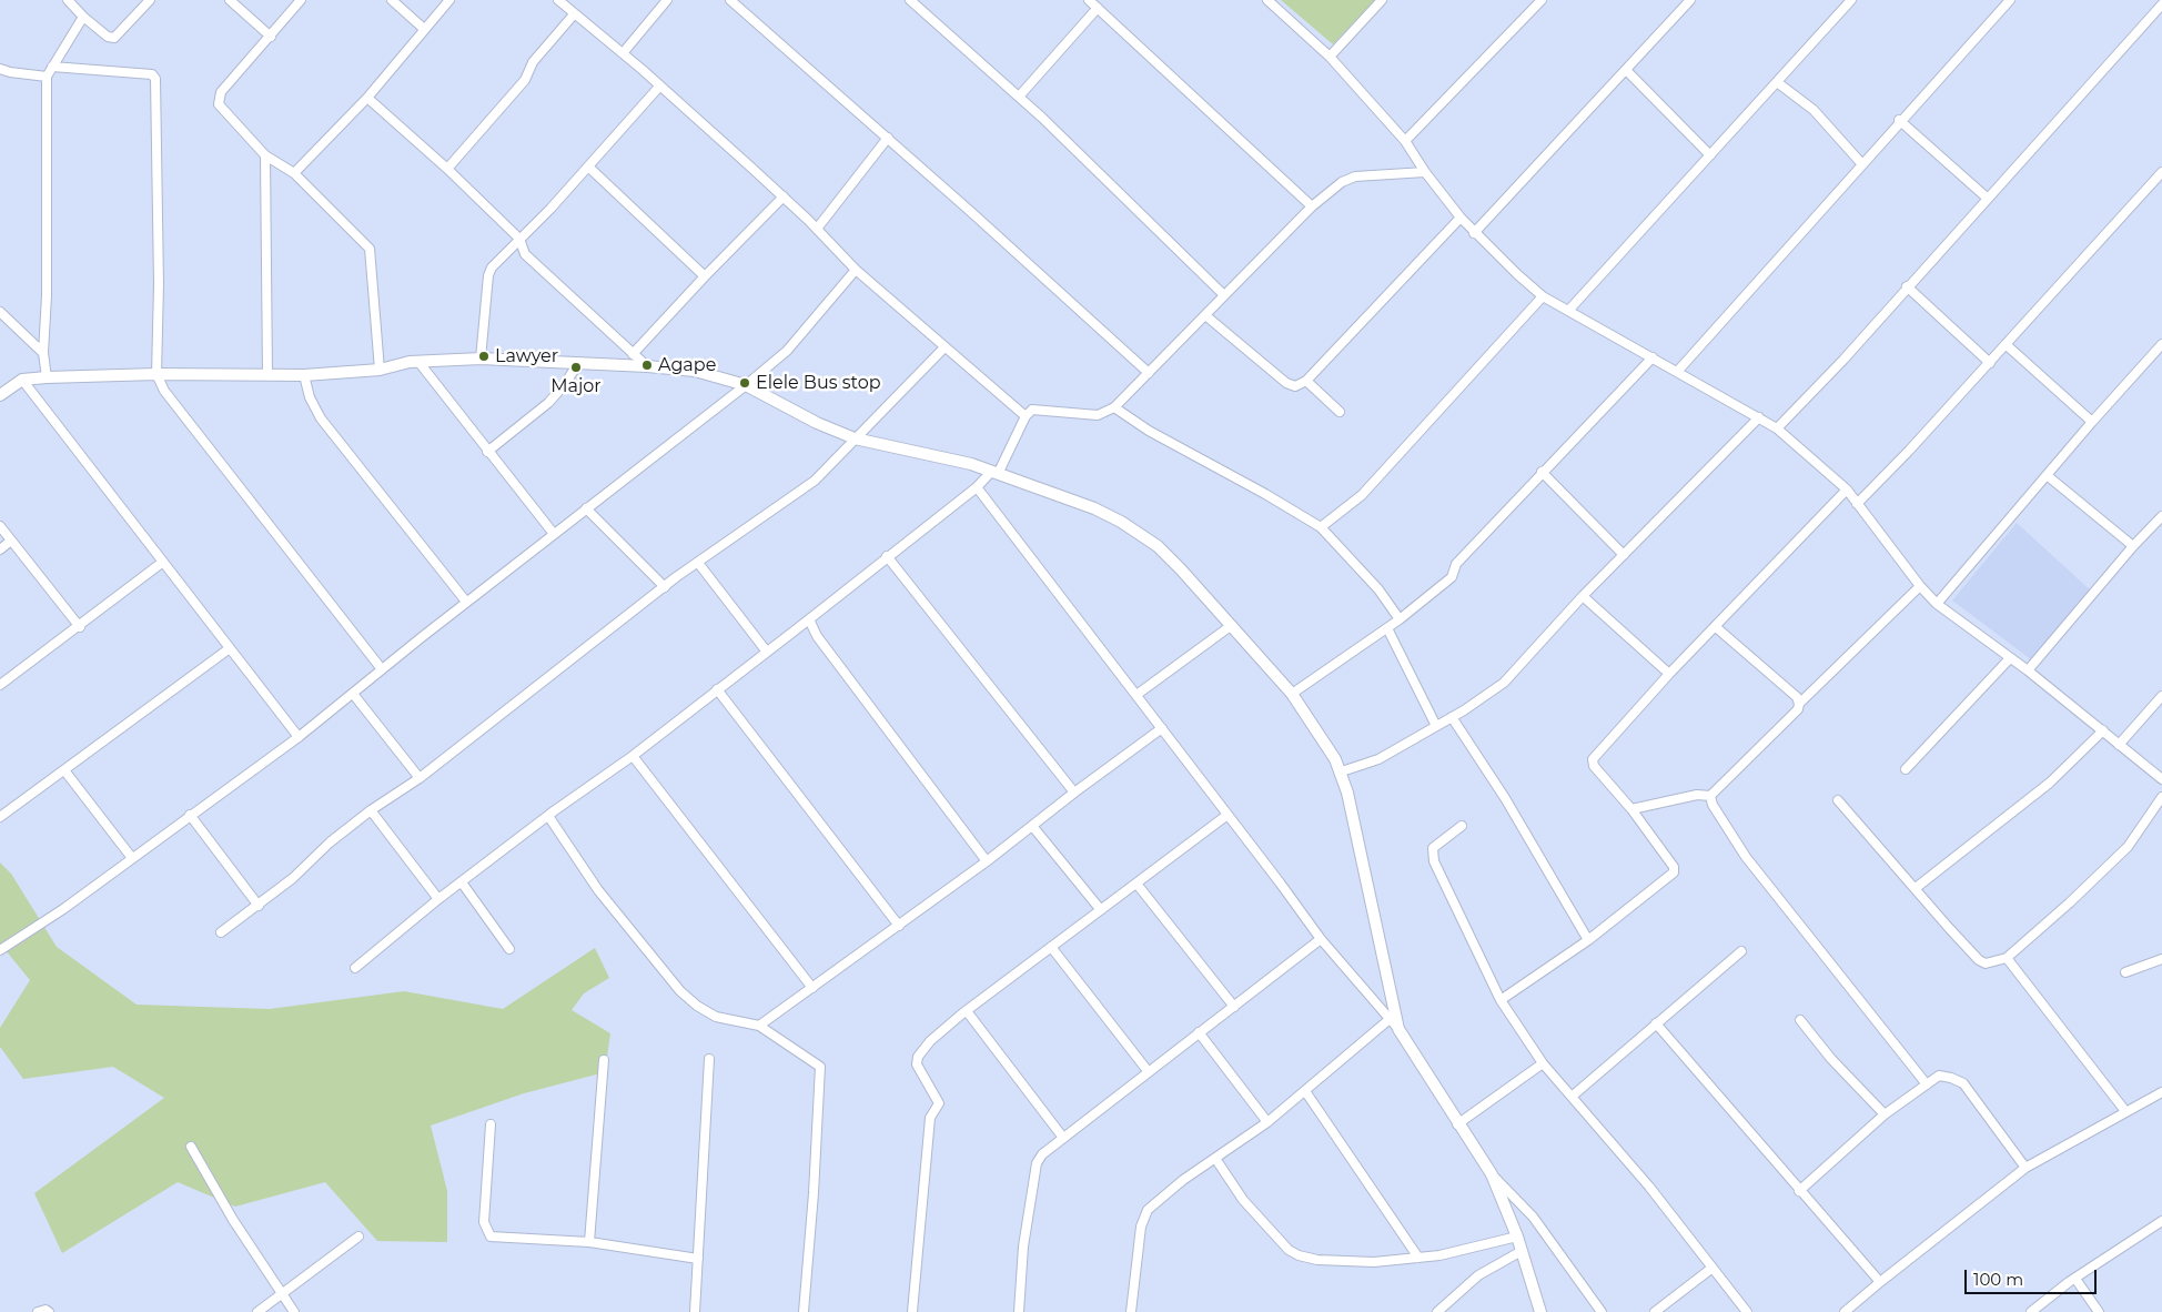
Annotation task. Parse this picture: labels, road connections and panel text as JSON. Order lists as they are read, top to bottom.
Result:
{
  "places": [
    "Lawyer",
    "Agape",
    "Major",
    "Elele Bus stop"
  ],
  "scale_bar": "100 m"
}
